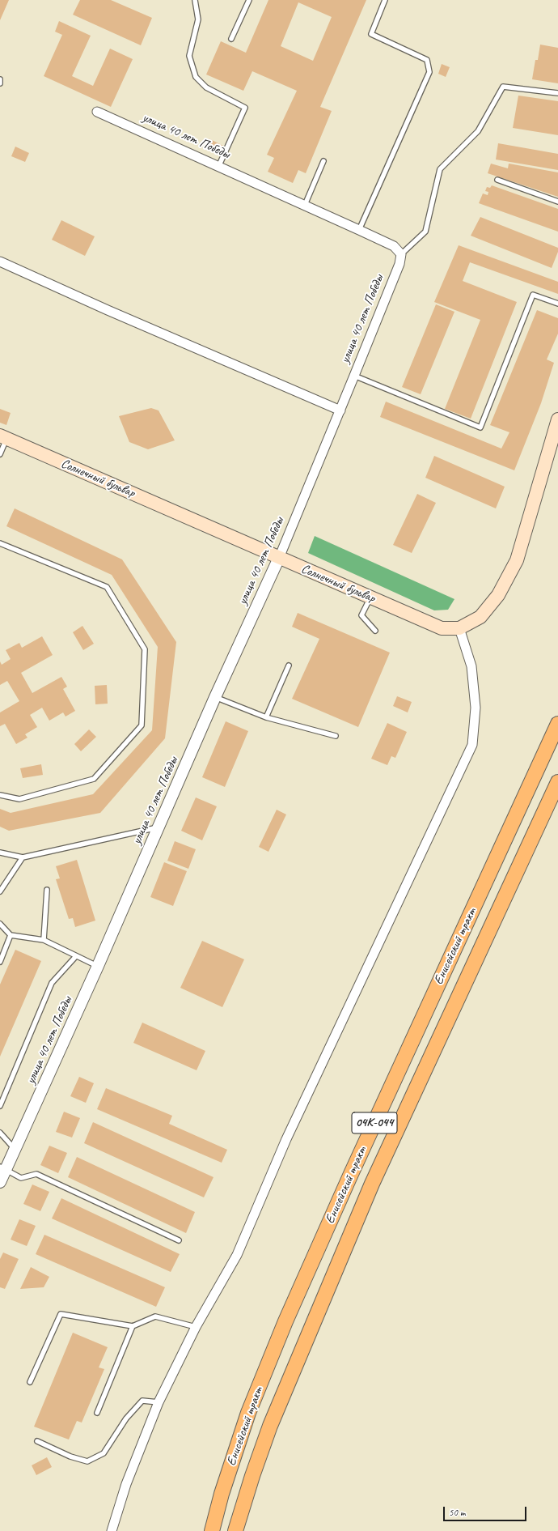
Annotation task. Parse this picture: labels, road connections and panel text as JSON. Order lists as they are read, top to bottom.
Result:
{
  "streets": {
    "main road": ["Солнечный бульвар", "Енисейский тракт", "04К-044"],
    "street": ["улица 40 лет Победы"]
  },
  "crossings": [
    ["улица 40 лет Победы", "Солнечный бульвар"]
  ],
  "scale_bar": "50 m"
}
